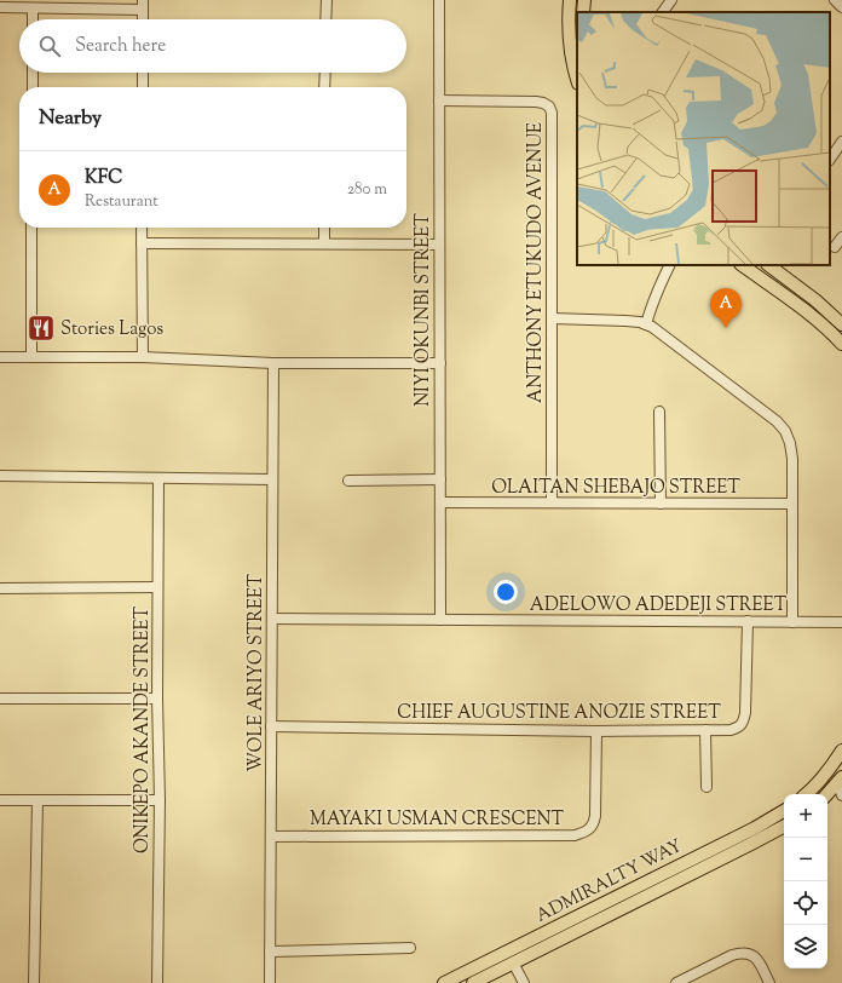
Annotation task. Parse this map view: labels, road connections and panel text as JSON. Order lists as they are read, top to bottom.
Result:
{
  "streets": {
    "main road": ["ADMIRALTY WAY"],
    "street": [
      "ANTHONY ETUKUDO AVENUE",
      "NIYI OKUNBI STREET",
      "OLAITAN SHEBAJO STREET",
      "ADELOWO ADEDEJI STREET",
      "WOLE ARIYO STREET",
      "CHIEF AUGUSTINE ANOZIE STREET",
      "ONIKEPO AKANDE STREET",
      "MAYAKI USMAN CRESCENT"
    ]
  },
  "crossings": [
    ["ANTHONY ETUKUDO AVENUE", "NIYI OKUNBI STREET"],
    ["ANTHONY ETUKUDO AVENUE", "OLAITAN SHEBAJO STREET"],
    ["NIYI OKUNBI STREET", "OLAITAN SHEBAJO STREET"],
    ["NIYI OKUNBI STREET", "ADELOWO ADEDEJI STREET"],
    ["ADELOWO ADEDEJI STREET", "WOLE ARIYO STREET"],
    ["ADELOWO ADEDEJI STREET", "CHIEF AUGUSTINE ANOZIE STREET"],
    ["WOLE ARIYO STREET", "CHIEF AUGUSTINE ANOZIE STREET"],
    ["WOLE ARIYO STREET", "MAYAKI USMAN CRESCENT"],
    ["CHIEF AUGUSTINE ANOZIE STREET", "MAYAKI USMAN CRESCENT"]
  ],
  "places": {
    "restaurant": ["Stories Lagos"]
  },
  "page": {
    "search": "Search here",
    "heading": "Nearby",
    "list": [
      {
        "mark": "A",
        "name": "KFC",
        "note": "Restaurant",
        "value": "280 m"
      }
    ],
    "pins": "A",
    "map_buttons": ["+", "−"]
  }
}
